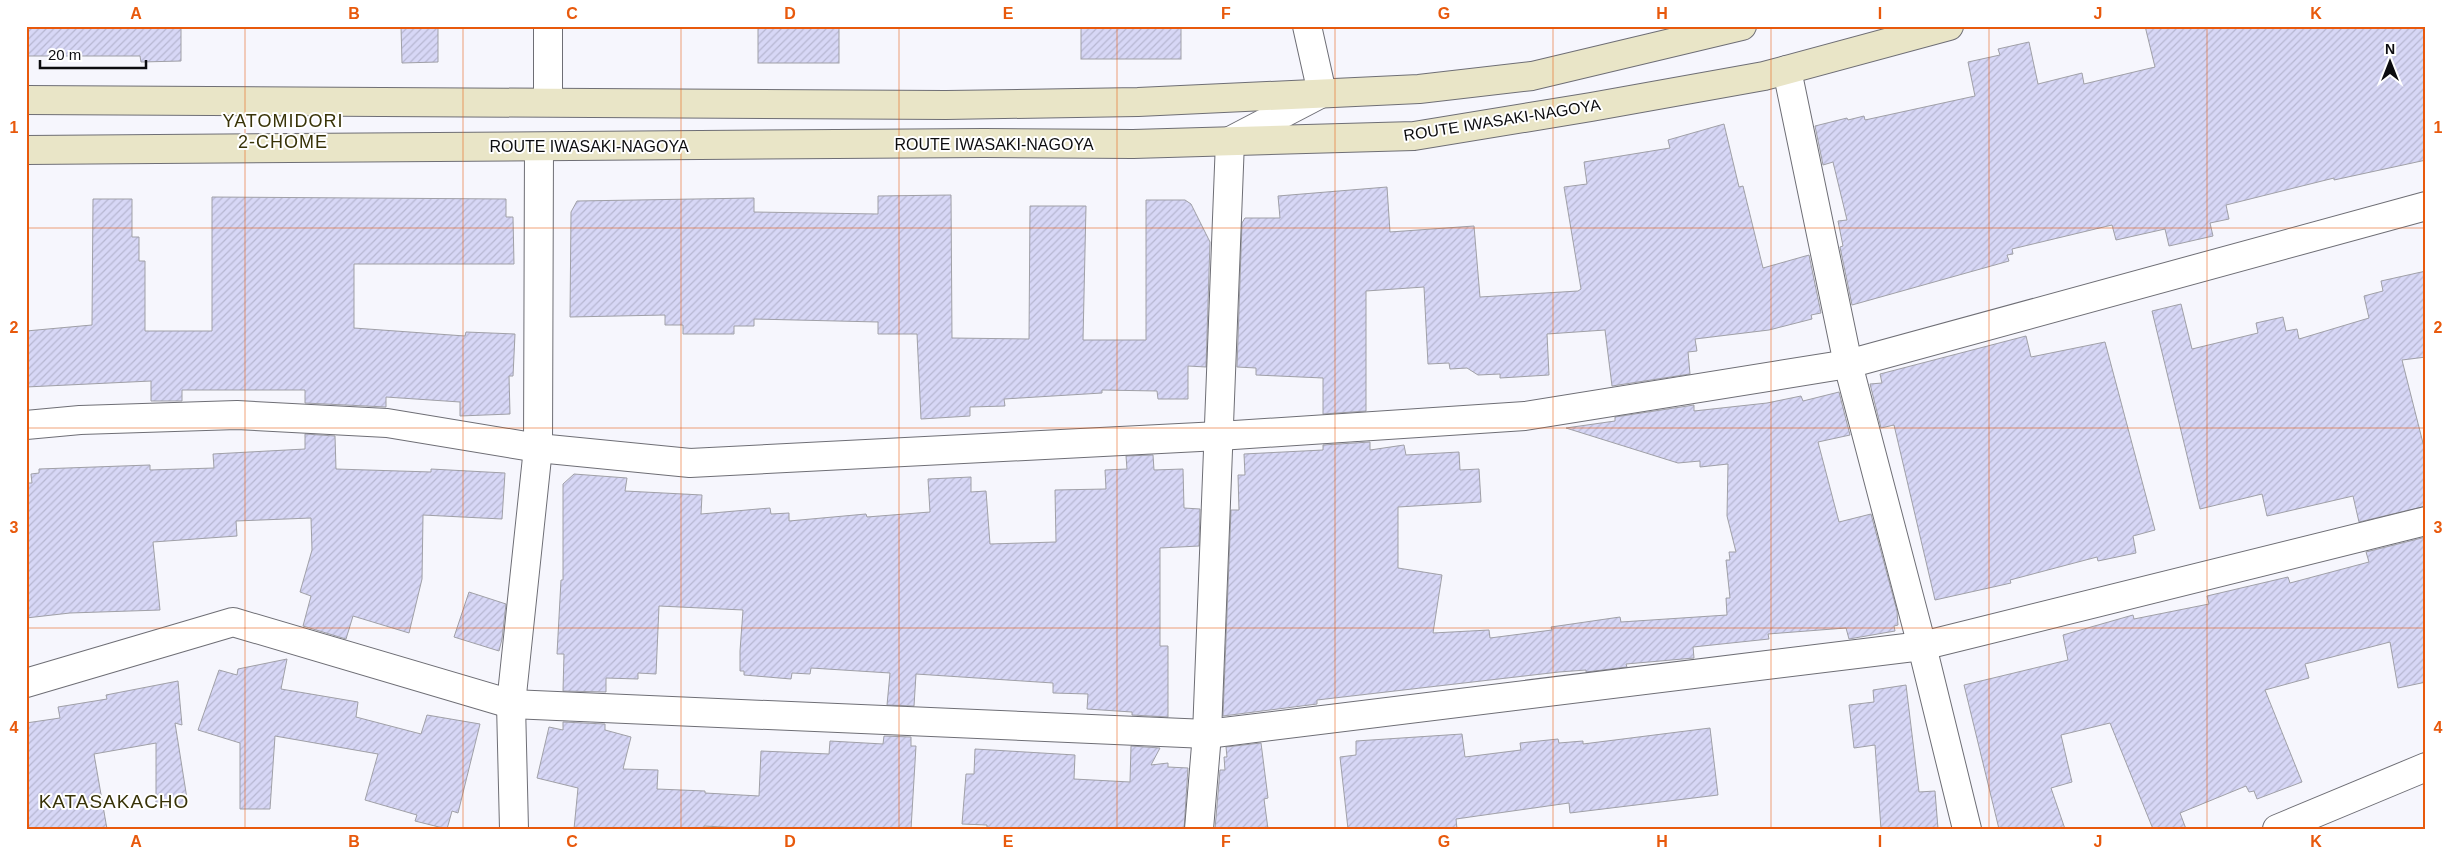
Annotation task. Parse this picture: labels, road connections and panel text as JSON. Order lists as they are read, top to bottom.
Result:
{
  "streets": {
    "main road": ["ROUTE IWASAKI-NAGOYA"]
  },
  "districts": ["YATOMIDORI 2-CHOME", "KATASAKACHO"],
  "scale_bar": "20 m",
  "north": "top",
  "grid": {
    "columns": [
      "A",
      "B",
      "C",
      "D",
      "E",
      "F",
      "G",
      "H",
      "I",
      "J",
      "K"
    ],
    "rows": [
      "1",
      "2",
      "3",
      "4"
    ]
  }
}
